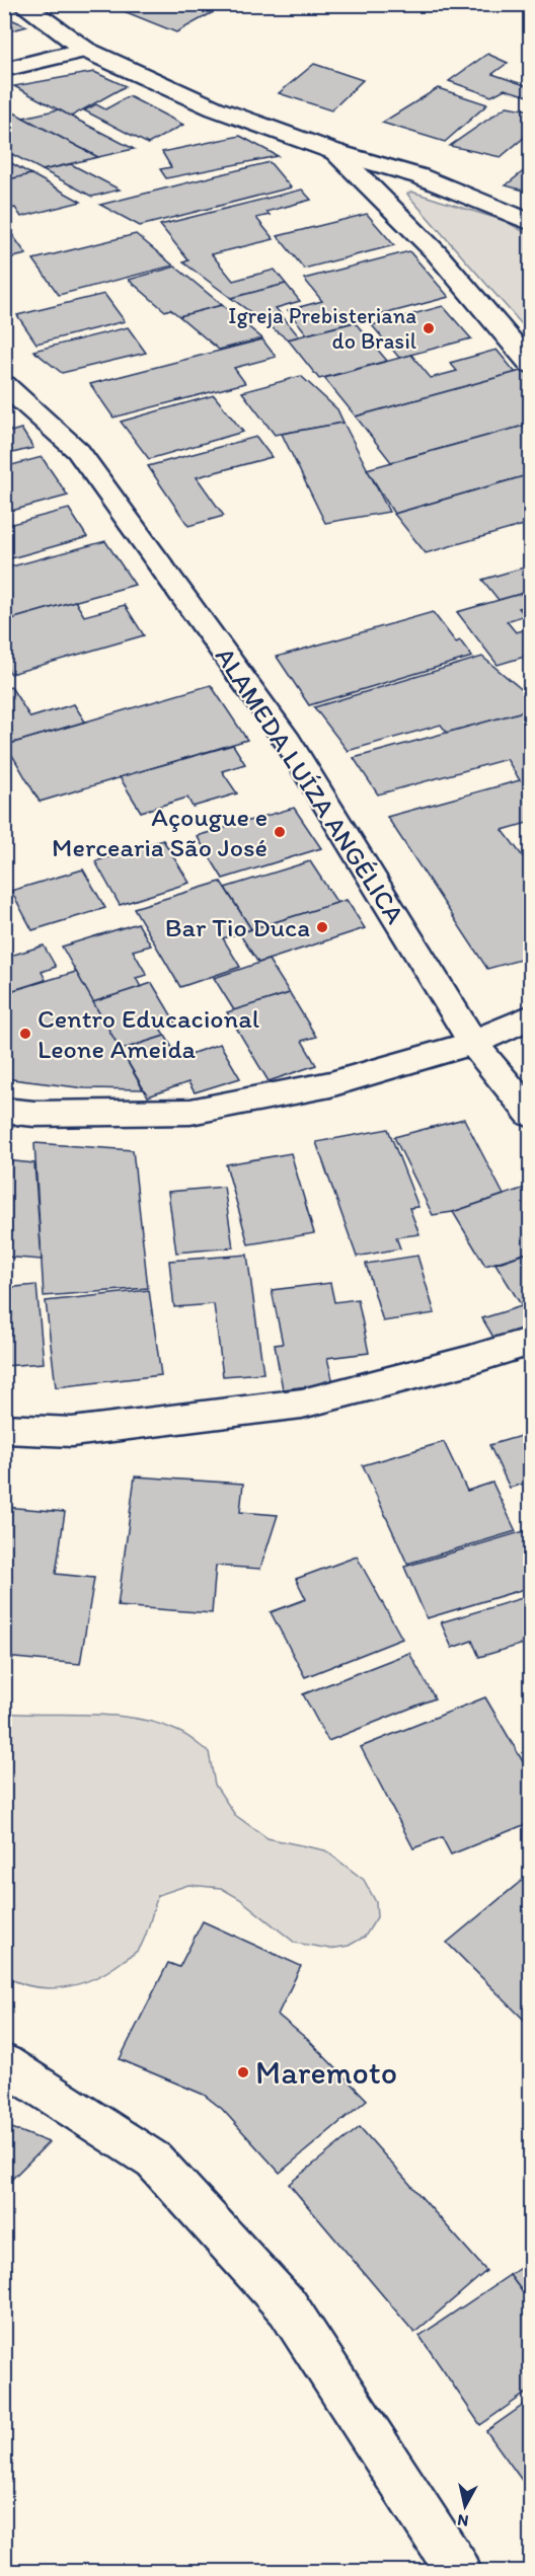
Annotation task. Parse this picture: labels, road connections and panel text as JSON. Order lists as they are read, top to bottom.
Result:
{
  "streets": {
    "street": ["ALAMEDA LUÍZA ANGÉLICA"]
  },
  "places": [
    "Igreja Prebisteriana do Brasil",
    "Açougue e Mercearia São José",
    "Bar Tio Duca",
    "Centro Educacional Leone Ameida",
    "Maremoto"
  ],
  "north": "bottom"
}
